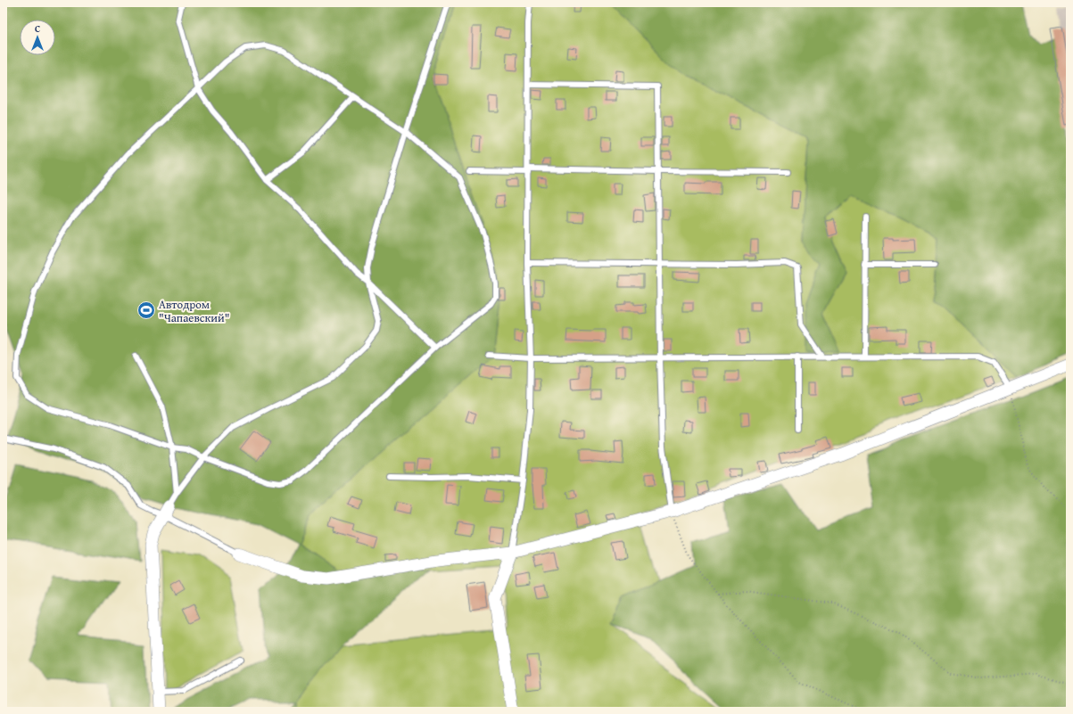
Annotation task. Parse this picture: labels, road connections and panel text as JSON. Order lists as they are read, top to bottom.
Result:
{
  "places": {
    "sports": ["Автодром \"Чапаевский\""]
  },
  "north": "top"
}
